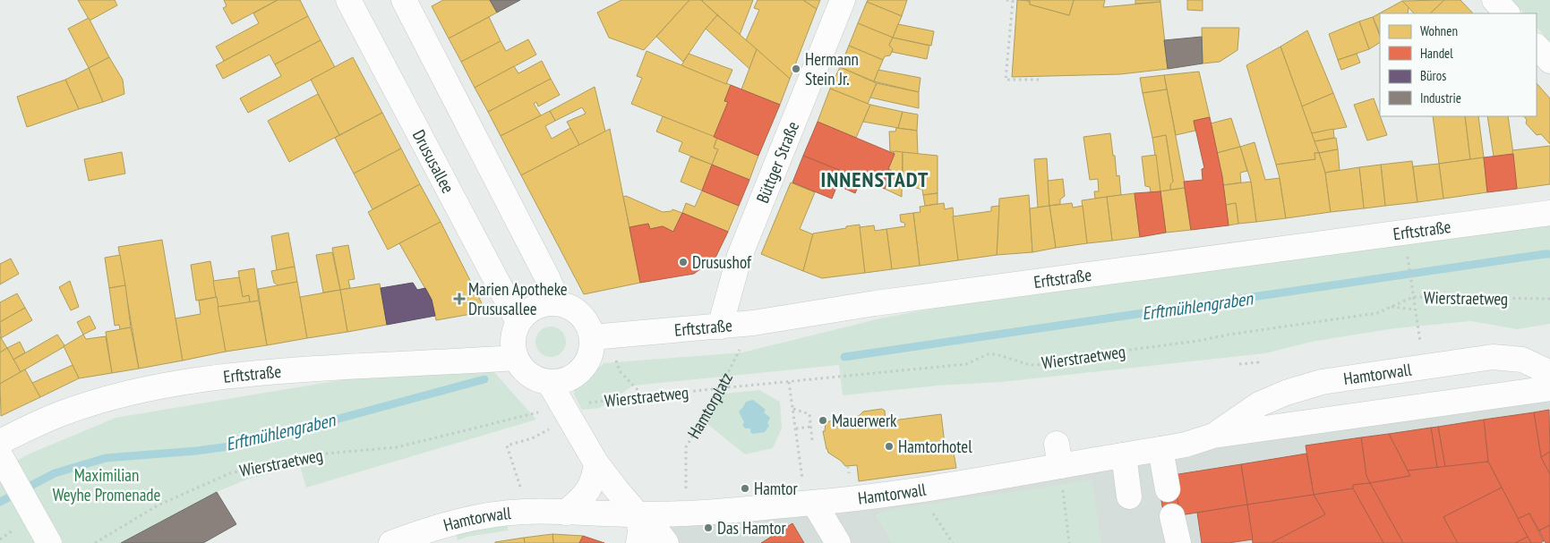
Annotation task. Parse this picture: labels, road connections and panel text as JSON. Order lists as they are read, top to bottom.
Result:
{
  "streets": {
    "street": [
      "Drususallee",
      "Büttger Straße",
      "Erftstraße",
      "Hamtorwall"
    ],
    "path": ["Wierstraetweg", "Hamtorplatz"]
  },
  "crossings": [
    ["Drususallee", "Erftstraße"],
    ["Büttger Straße", "Erftstraße"],
    ["Erftstraße", "Hamtorplatz"],
    ["Wierstraetweg", "Hamtorwall"],
    ["Wierstraetweg", "Hamtorplatz"]
  ],
  "districts": ["INNENSTADT"],
  "water": ["Erftmühlengraben"],
  "parks": ["Maximilian Weyhe Promenade"],
  "places": {
    "other": [
      "Hermann Stein Jr.",
      "Drusushof",
      "Mauerwerk",
      "Hamtorhotel",
      "Hamtor",
      "Das Hamtor"
    ],
    "health": ["Marien Apotheke Drususallee"]
  },
  "legend": [
    "Wohnen",
    "Handel",
    "Büros",
    "Industrie"
  ]
}
